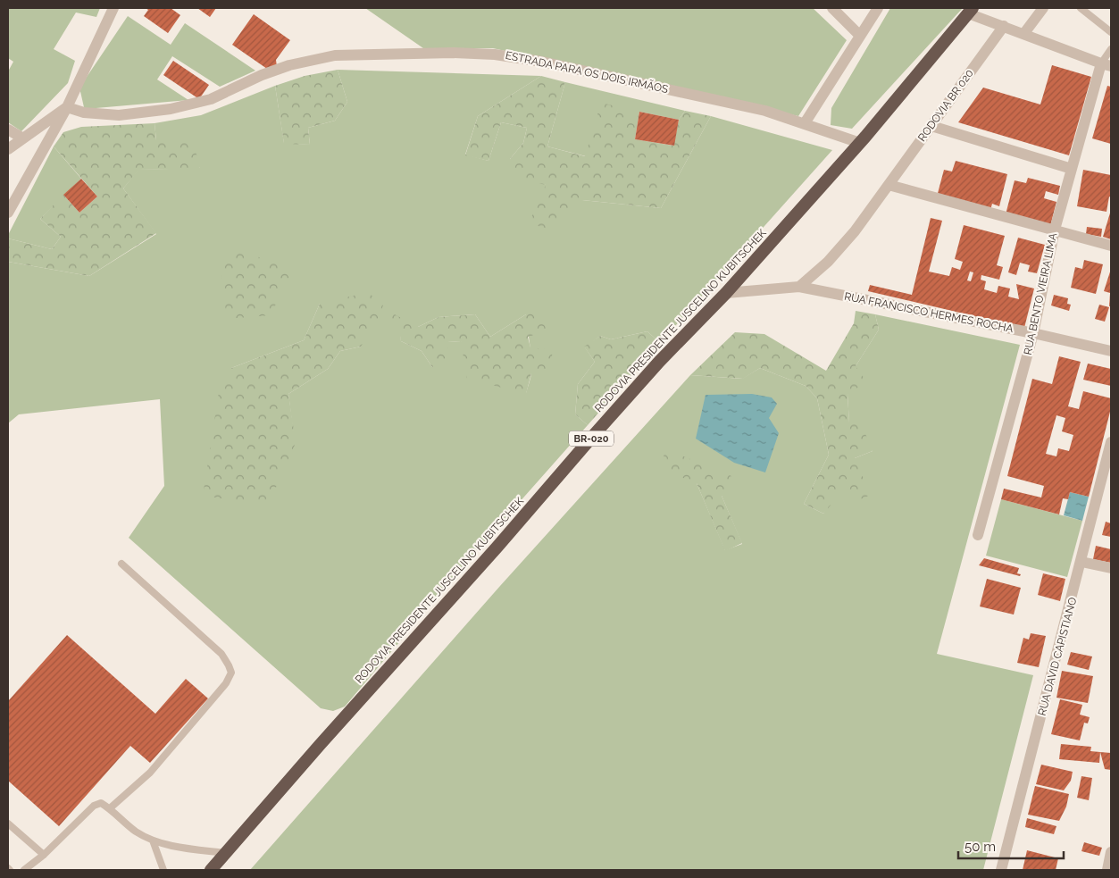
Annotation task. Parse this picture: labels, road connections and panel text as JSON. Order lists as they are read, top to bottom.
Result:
{
  "streets": {
    "highway": ["RODOVIA PRESIDENTE JUSCELINO KUBITSCHEK", "BR-020"],
    "street": [
      "ESTRADA PARA OS DOIS IRMÃOS",
      "RODOVIA BR 020",
      "RUA BENTO VIEIRA LIMA",
      "RUA FRANCISCO HERMES ROCHA",
      "RUA DAVID CAPISTIANO"
    ]
  },
  "crossings": [
    ["ESTRADA PARA OS DOIS IRMÃOS", "RODOVIA PRESIDENTE JUSCELINO KUBITSCHEK"],
    ["RODOVIA BR 020", "RUA FRANCISCO HERMES ROCHA"],
    ["RUA BENTO VIEIRA LIMA", "RUA FRANCISCO HERMES ROCHA"],
    ["RUA FRANCISCO HERMES ROCHA", "RODOVIA PRESIDENTE JUSCELINO KUBITSCHEK"]
  ],
  "scale_bar": "50 m"
}
